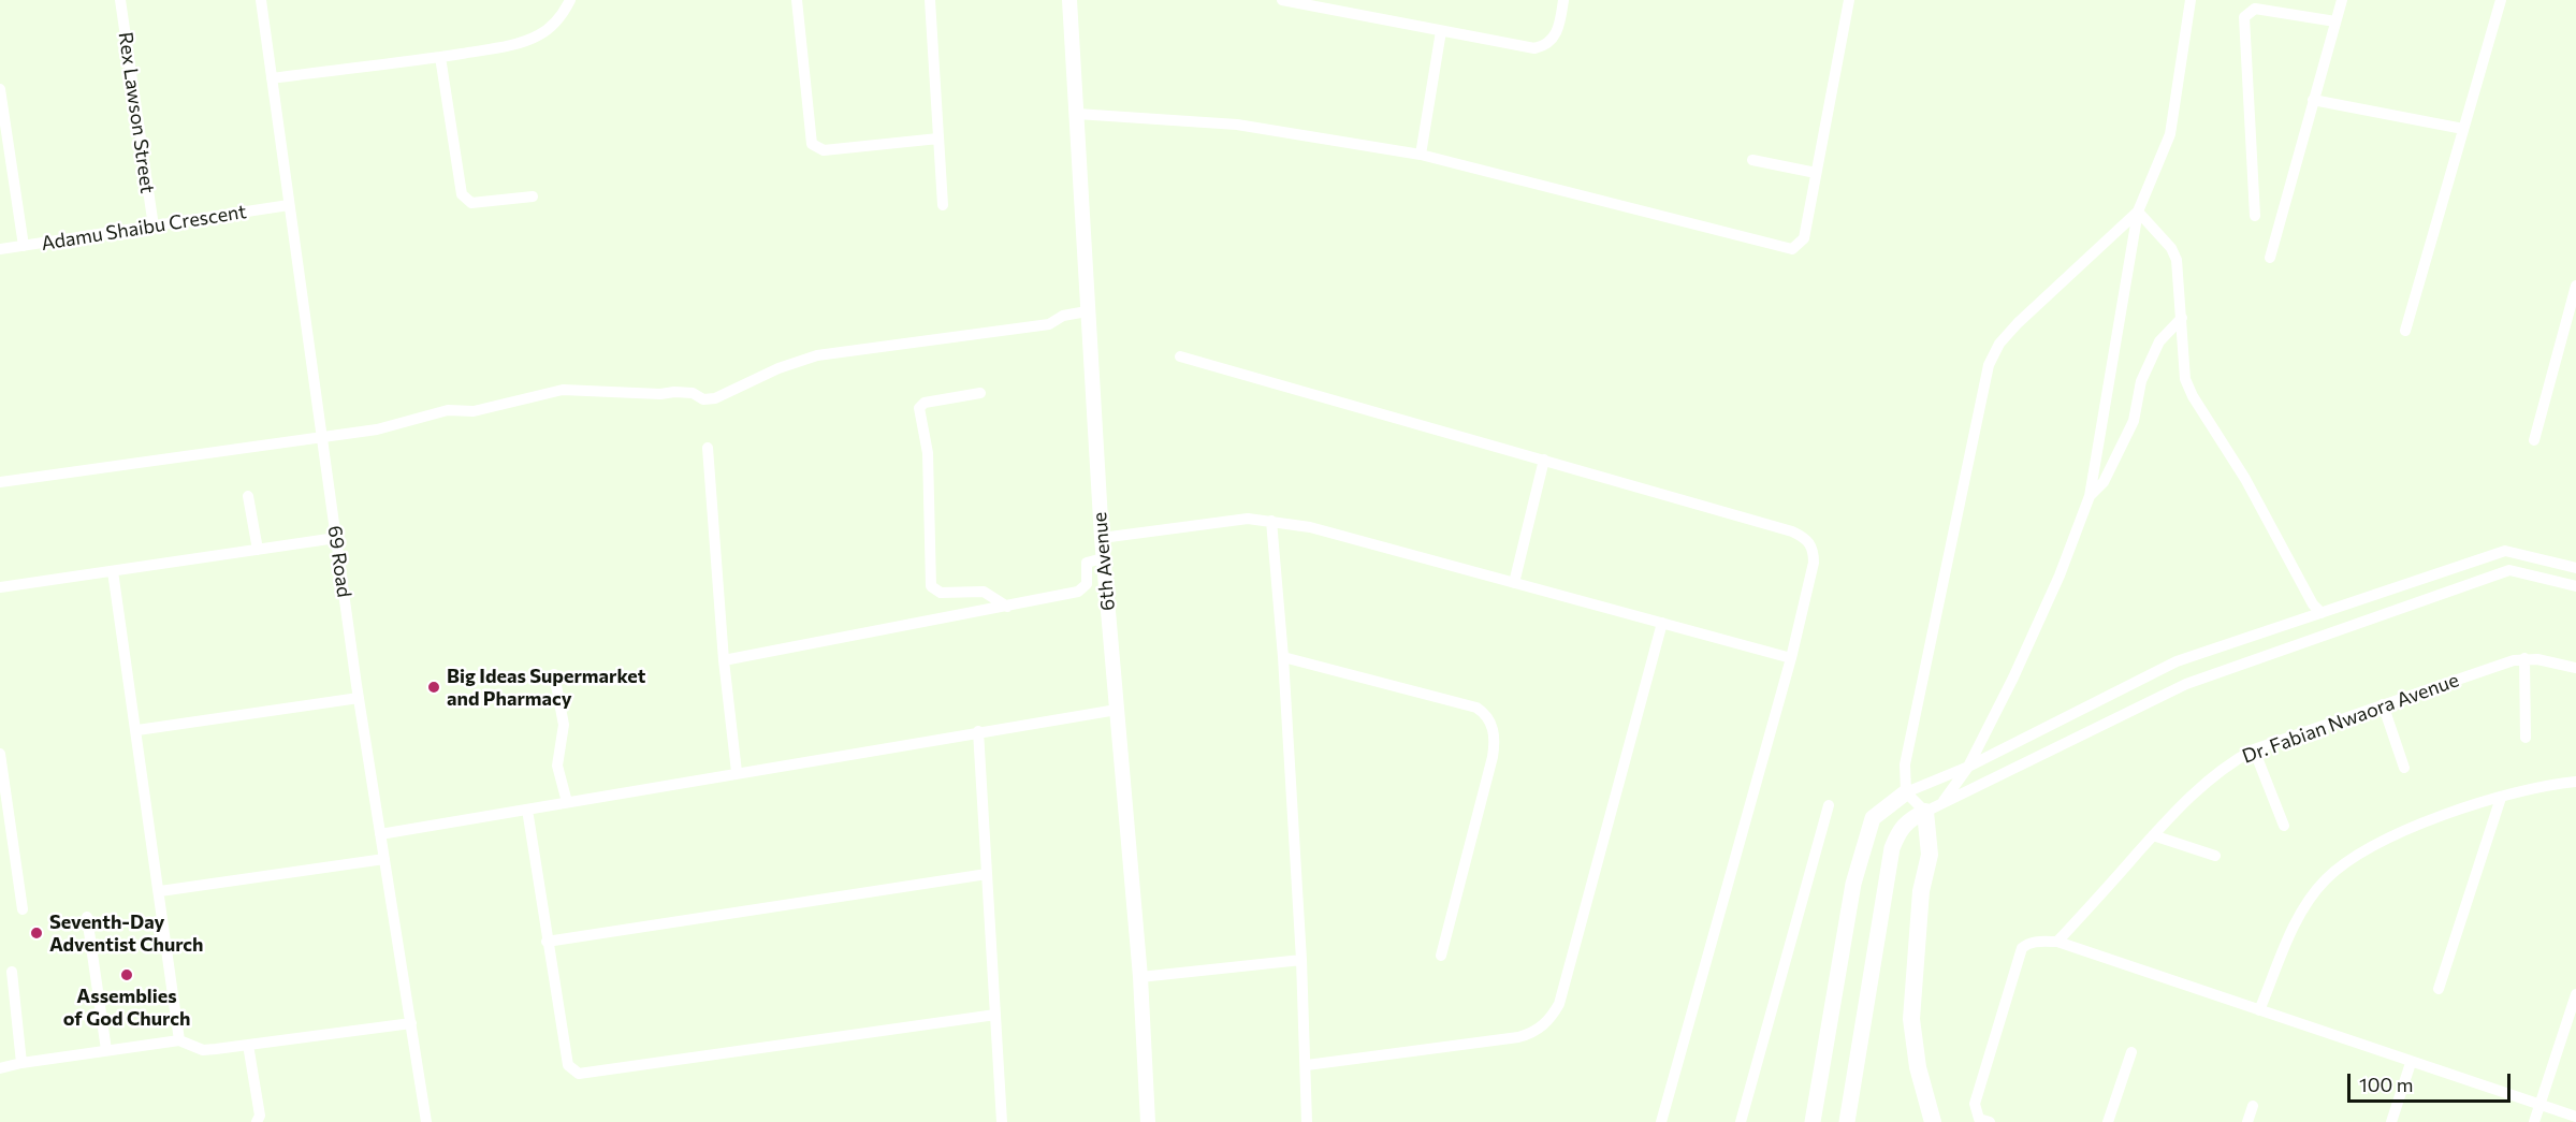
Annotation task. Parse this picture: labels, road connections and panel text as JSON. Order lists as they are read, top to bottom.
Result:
{
  "streets": {
    "street": [
      "Rex Lawson Street",
      "Adamu Shaibu Crescent",
      "69 Road",
      "6th Avenue",
      "Dr. Fabian Nwaora Avenue"
    ]
  },
  "crossings": [
    ["Rex Lawson Street", "Adamu Shaibu Crescent"],
    ["Adamu Shaibu Crescent", "69 Road"]
  ],
  "places": ["Big Ideas Supermarket and Pharmacy", "Seventh-Day Adventist Church", "Assemblies of God Church"],
  "scale_bar": "100 m"
}
